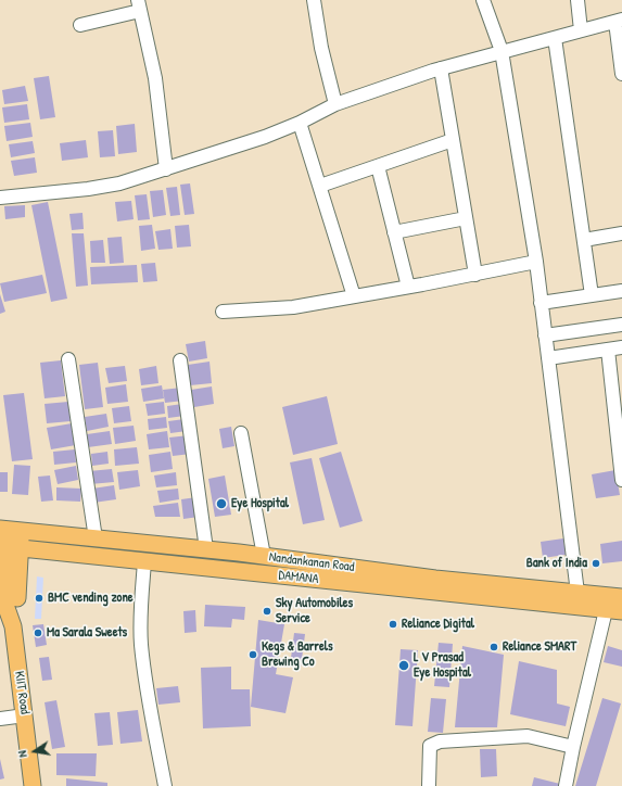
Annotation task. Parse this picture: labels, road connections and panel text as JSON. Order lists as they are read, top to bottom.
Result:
{
  "streets": {
    "main road": ["Nandankanan Road", "DAMANA", "KIIT Road"]
  },
  "crossings": [
    ["Nandankanan Road", "KIIT Road"],
    ["DAMANA", "KIIT Road"]
  ],
  "places": [
    "Eye Hospital",
    "Bank of India",
    "BMC vending zone",
    "Sky Automobiles Service",
    "Reliance Digital",
    "Ma Sarala Sweets",
    "Reliance SMART",
    "Kegs & Barrels Brewing Co",
    "L V Prasad Eye Hospital"
  ],
  "north": "left"
}
